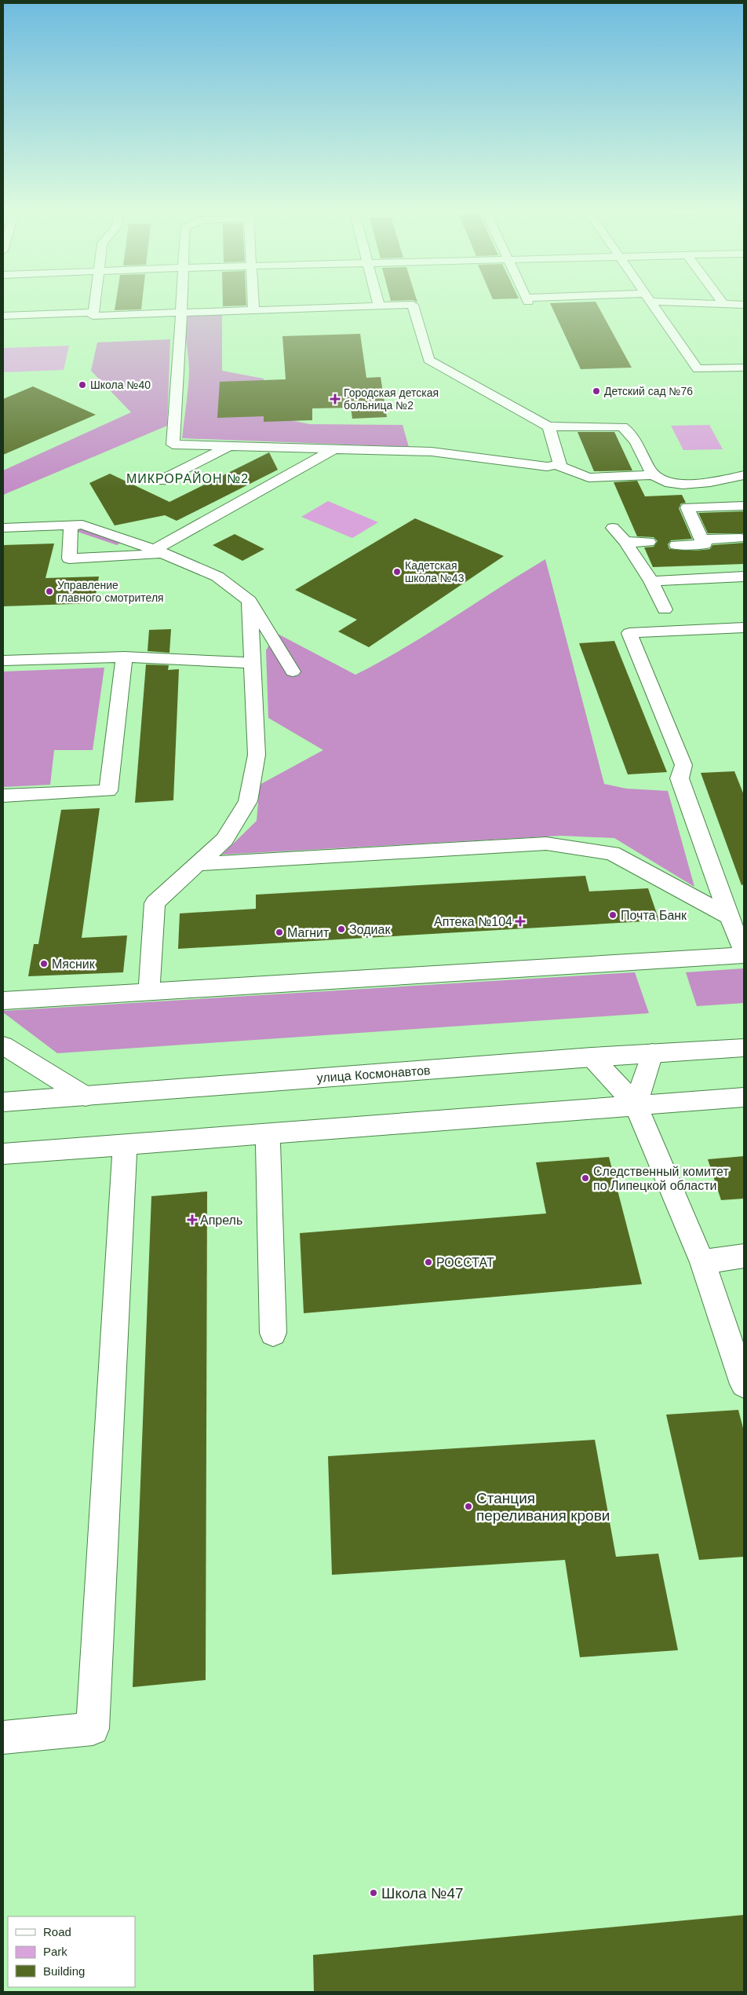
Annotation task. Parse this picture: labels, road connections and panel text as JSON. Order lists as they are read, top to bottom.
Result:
{
  "streets": {
    "main road": ["улица Космонавтов"]
  },
  "districts": ["МИКРОРАЙОН №2"],
  "places": {
    "other": [
      "Школа №40",
      "Детский сад №76",
      "Кадетская школа №43",
      "Управление главного смотрителя",
      "Почта Банк",
      "Зодиак",
      "Магнит",
      "Мясник",
      "Следственный комитет по Липецкой области",
      "РОССТАТ",
      "Станция переливания крови",
      "Школа №47"
    ],
    "health": ["Городская детская больница №2", "Аптека №104", "Апрель"]
  },
  "legend": ["Road", "Park", "Building"]
}
